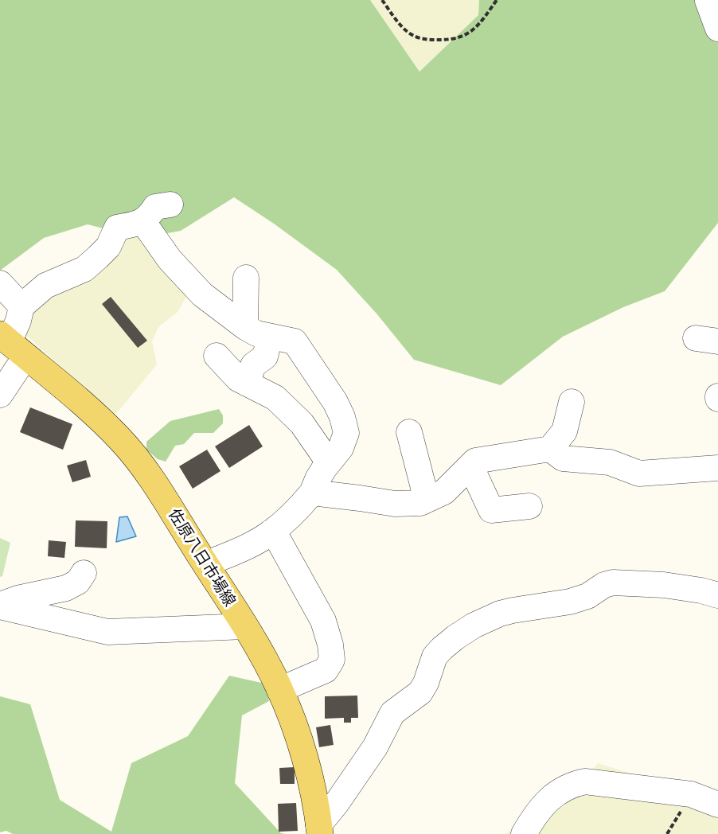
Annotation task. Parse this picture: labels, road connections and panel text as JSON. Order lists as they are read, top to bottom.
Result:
{
  "streets": {
    "main road": ["佐原八日市場線"]
  }
}
